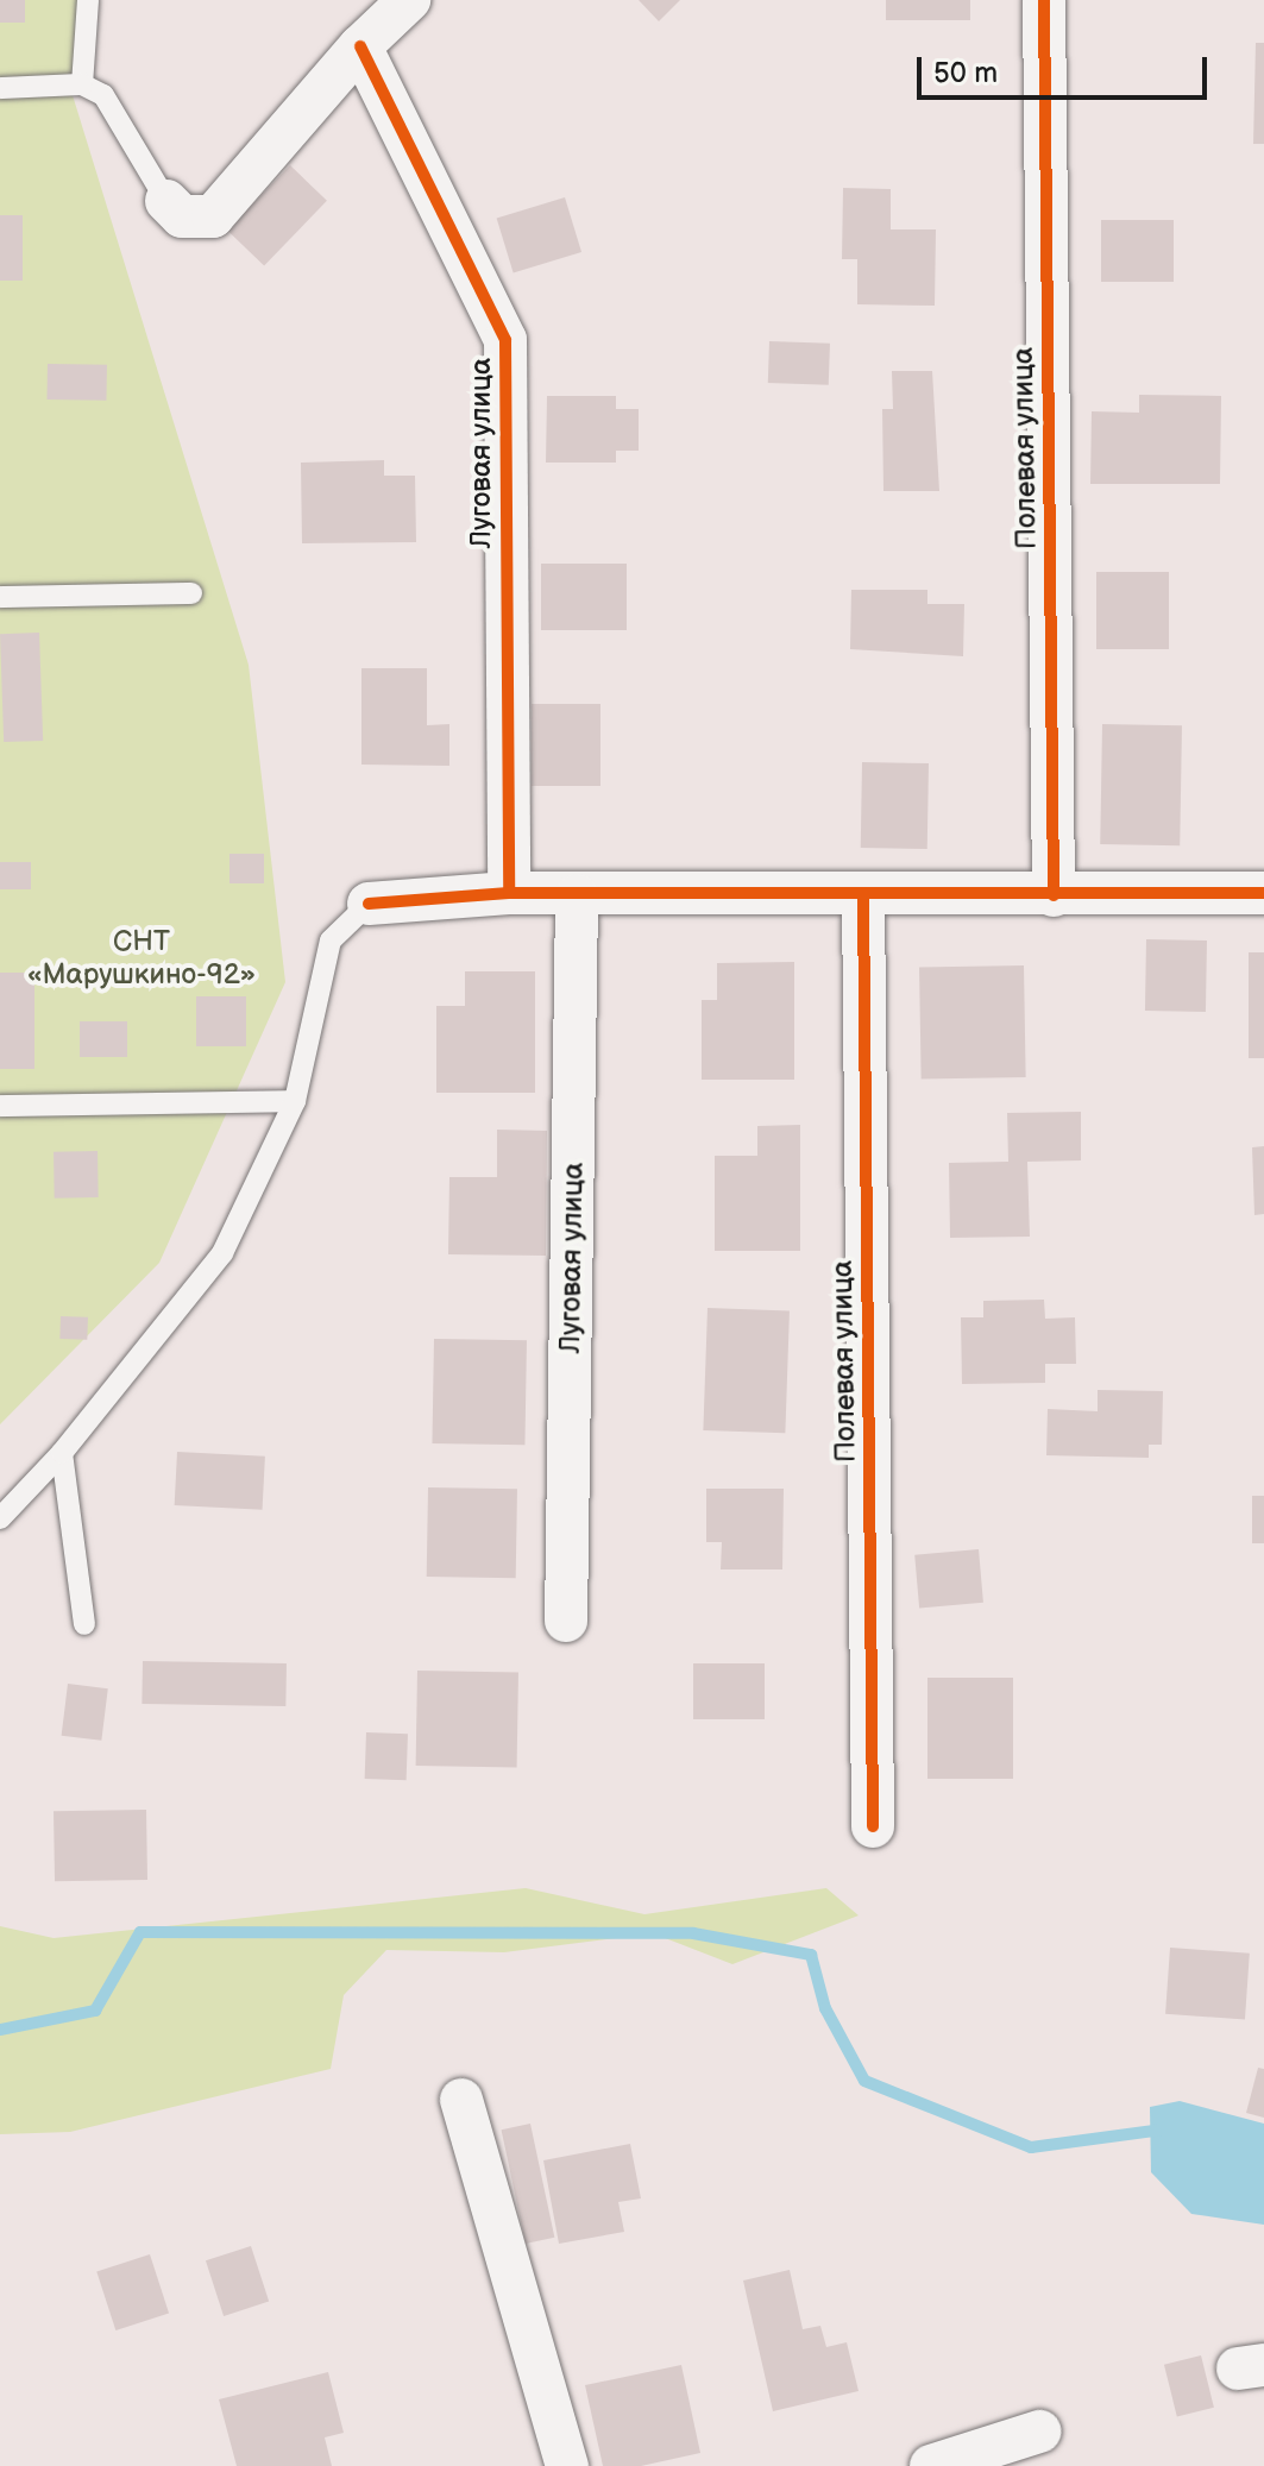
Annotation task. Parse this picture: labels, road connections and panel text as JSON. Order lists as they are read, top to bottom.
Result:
{
  "streets": {
    "street": ["Полевая улица", "Луговая улица"]
  },
  "parks": ["СНТ «Марушкино-92»"],
  "scale_bar": "50 m"
}
